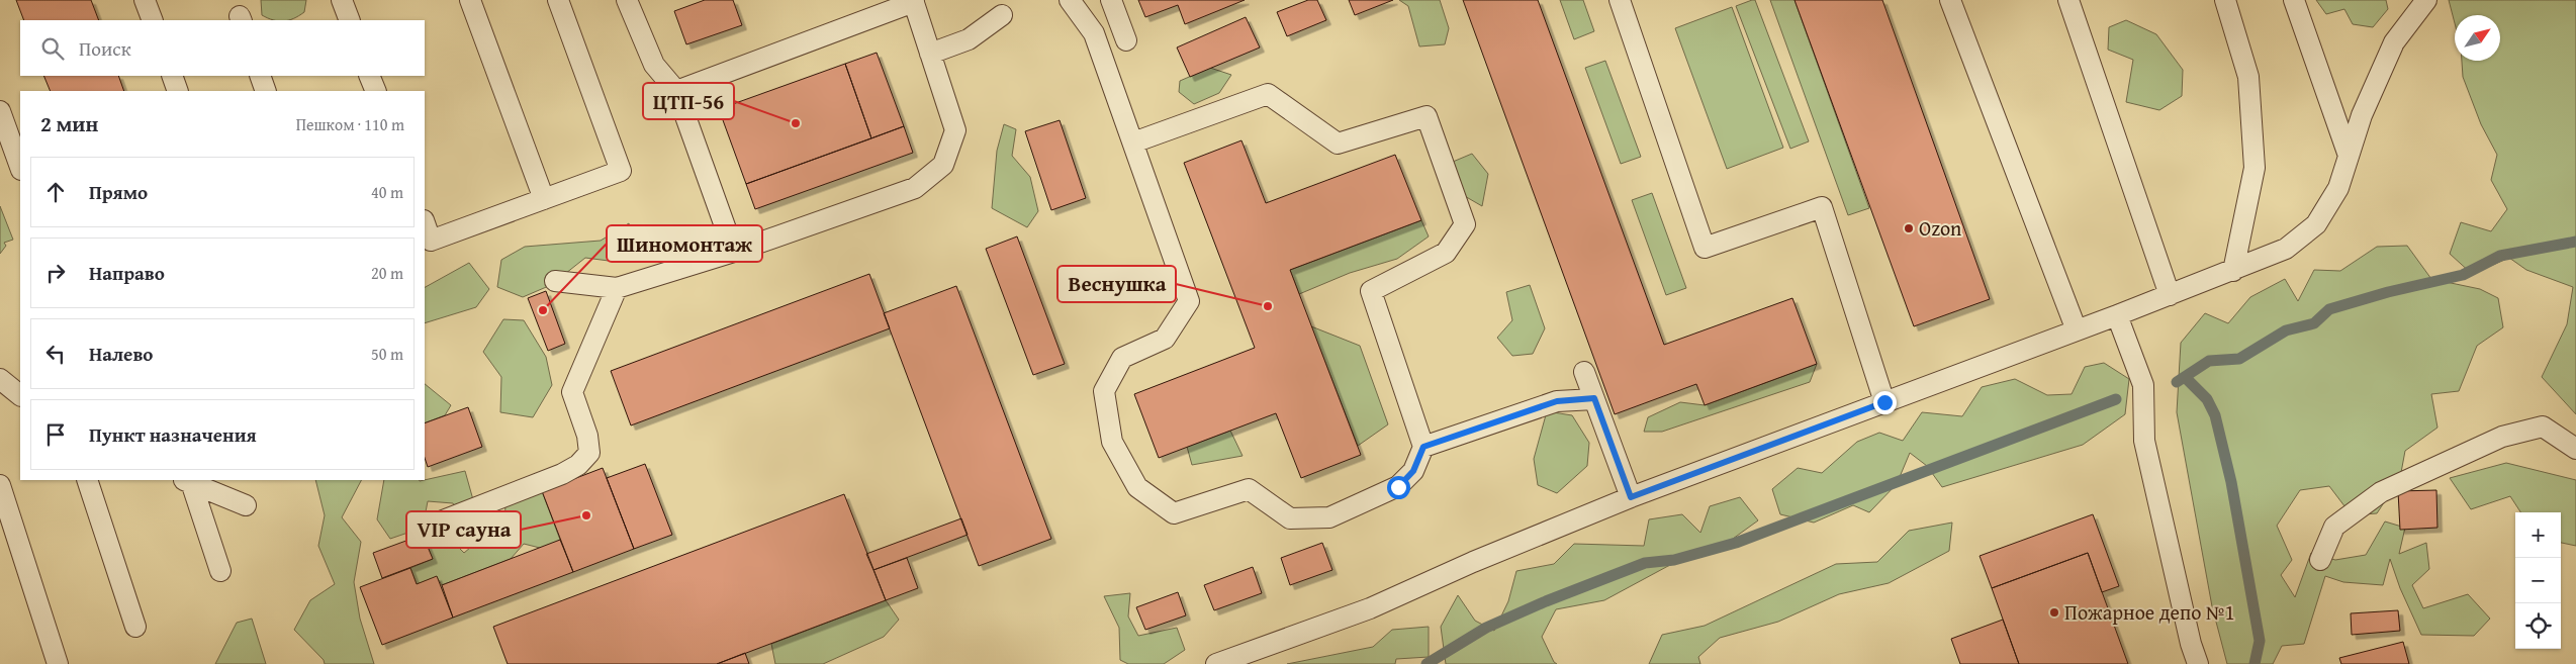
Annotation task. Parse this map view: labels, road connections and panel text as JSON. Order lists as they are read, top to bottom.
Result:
{
  "places": [
    "ЦТП-56",
    "Ozon",
    "Веснушка",
    "Шиномонтаж",
    "VIP сауна",
    "Пожарное депо №1"
  ],
  "north": "top right",
  "page": {
    "search": "Поиск",
    "heading": ["2 мин", "Пешком · 110 m"],
    "list": [
      ["Прямо", "40 m"],
      ["Направо", "20 m"],
      ["Налево", "50 m"],
      "Пункт назначения"
    ],
    "map_buttons": ["+", "−"]
  }
}
